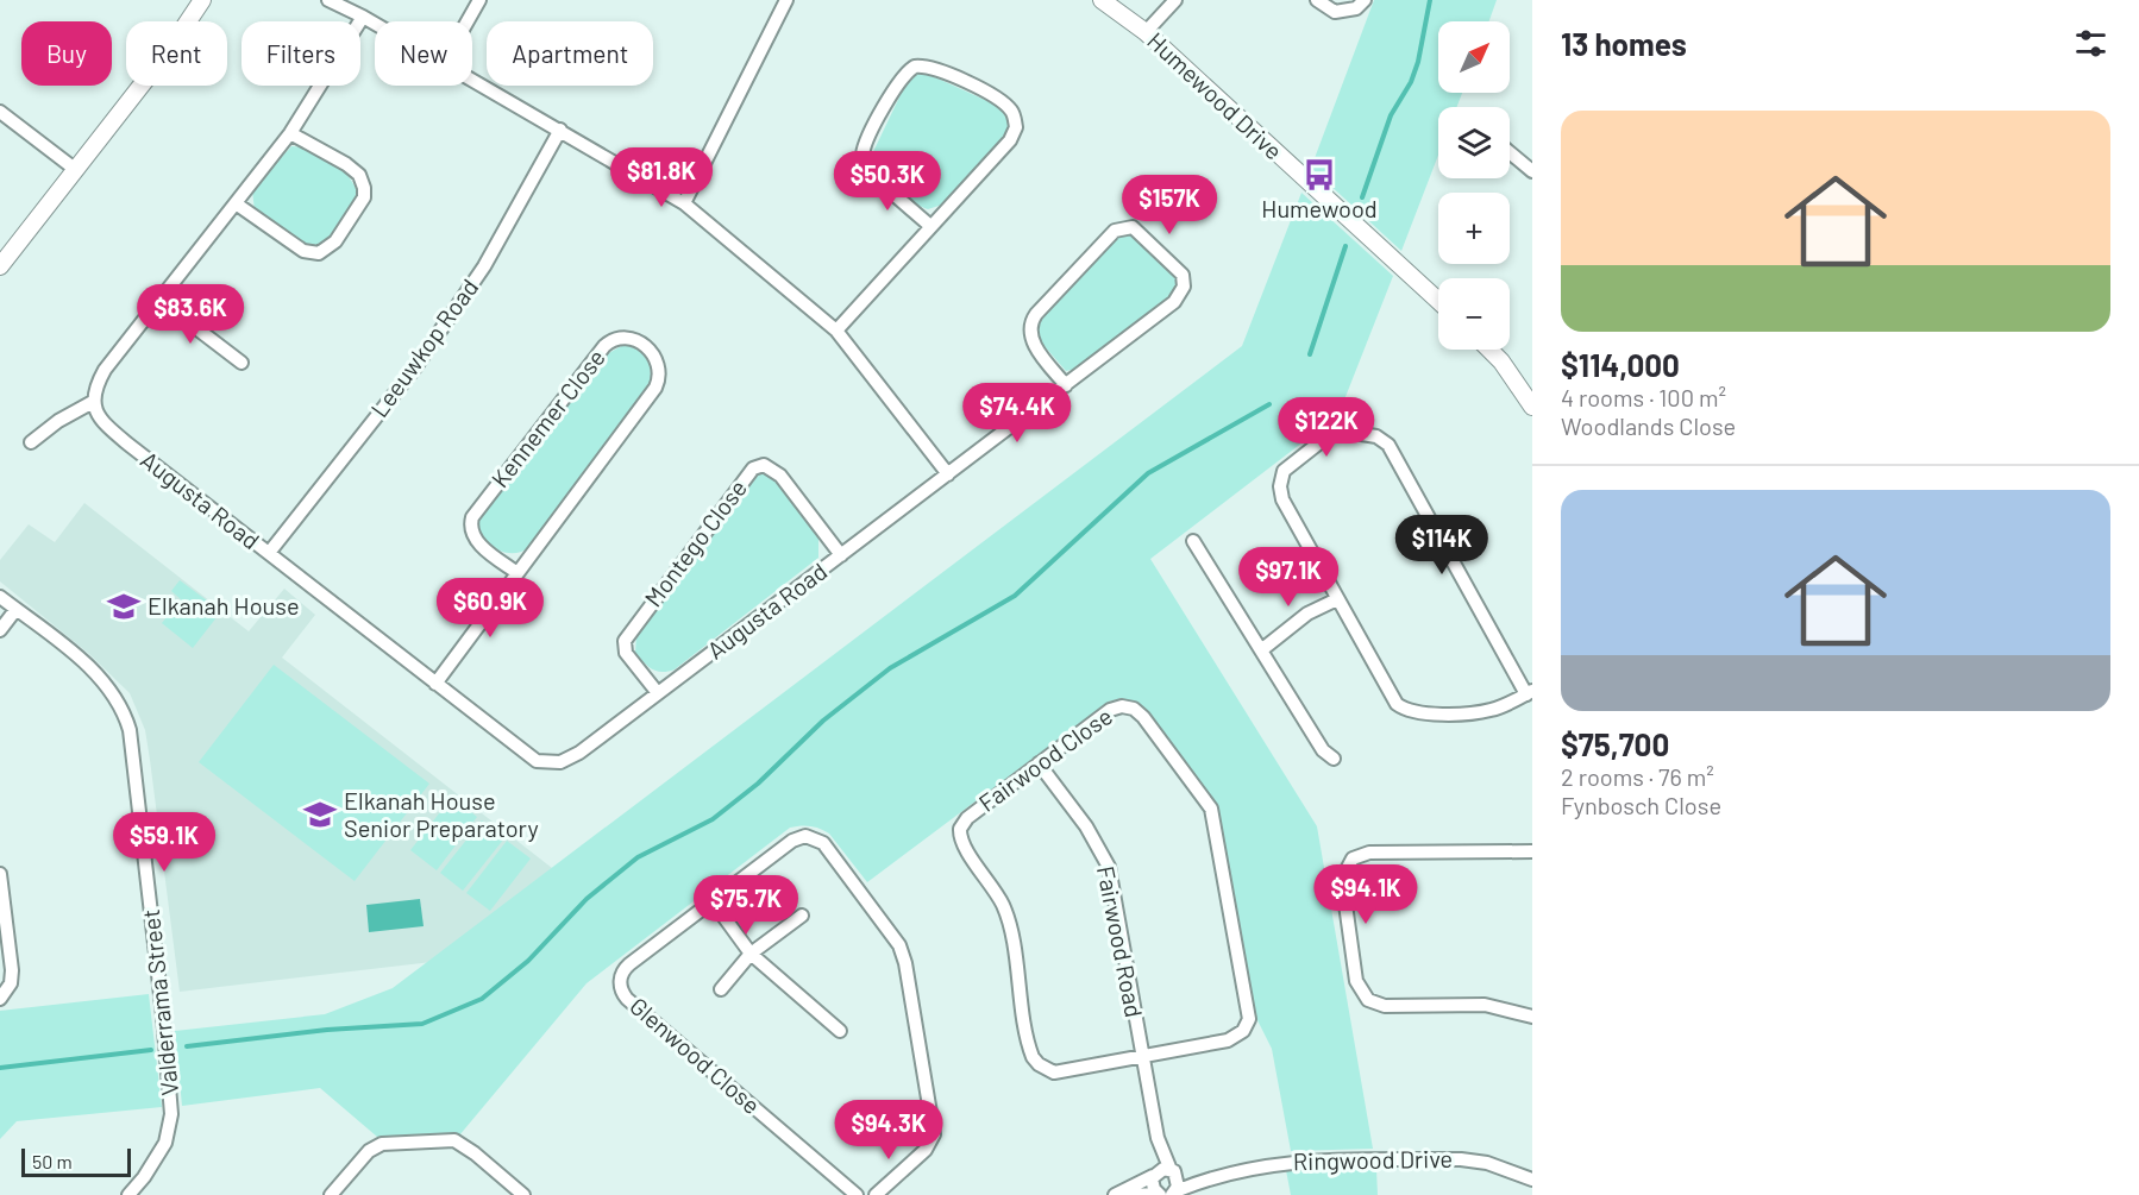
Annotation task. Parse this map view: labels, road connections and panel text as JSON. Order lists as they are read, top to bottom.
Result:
{
  "streets": {
    "street": [
      "Humewood Drive",
      "Leeuwkop Road",
      "Kennemer Close",
      "Augusta Road",
      "Montego Close",
      "Fairwood Close",
      "Fairwood Road",
      "Valderrama Street",
      "Glenwood Close",
      "Ringwood Drive"
    ]
  },
  "crossings": [
    ["Leeuwkop Road", "Augusta Road"],
    ["Kennemer Close", "Augusta Road"],
    ["Augusta Road", "Montego Close"],
    ["Fairwood Close", "Fairwood Road"],
    ["Fairwood Road", "Ringwood Drive"]
  ],
  "places": {
    "bus stop": ["Humewood"],
    "school or university": ["Elkanah House", "Elkanah House Senior Preparatory"]
  },
  "scale_bar": "50 m",
  "north": "top right",
  "page": {
    "heading": "13 homes",
    "map_buttons": ["+", "−"],
    "chip": [
      "Buy",
      "Rent",
      "Filters",
      "New",
      "Apartment"
    ],
    "list": [
      {
        "name": "$114,000",
        "note": "4 rooms · 100 m² · Woodlands Close"
      },
      {
        "name": "$75,700",
        "note": "2 rooms · 76 m² · Fynbosch Close"
      }
    ],
    "price": [
      "$81.8K",
      "$50.3K",
      "$157K",
      "$83.6K",
      "$74.4K",
      "$122K",
      "$114K",
      "$97.1K",
      "$60.9K",
      "$59.1K",
      "$94.1K",
      "$75.7K",
      "$94.3K"
    ],
    "scale": "50 m"
  }
}
